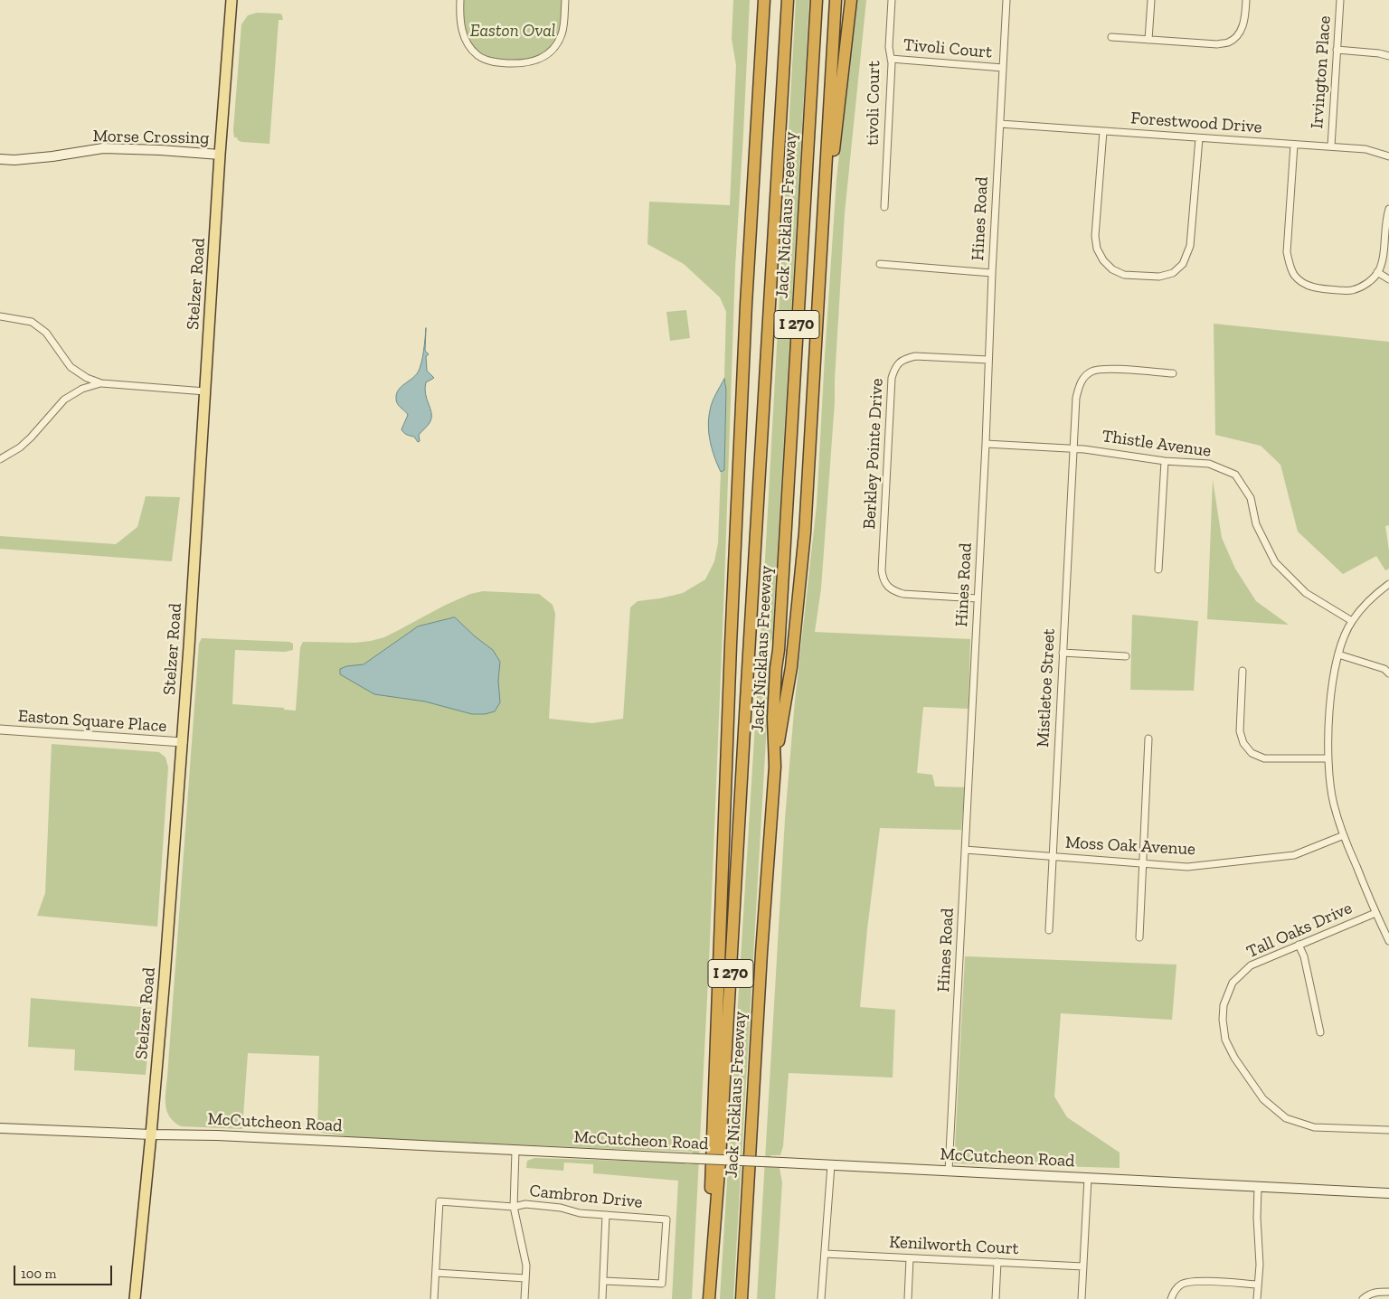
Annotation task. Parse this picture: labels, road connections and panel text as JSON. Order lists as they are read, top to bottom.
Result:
{
  "streets": {
    "highway": ["Jack Nicklaus Freeway", "I 270"],
    "main road": ["Morse Crossing", "Stelzer Road", "McCutcheon Road"],
    "street": [
      "Tivoli Court",
      "Irvington Place",
      "tivoli Court",
      "Forestwood Drive",
      "Hines Road",
      "Thistle Avenue",
      "Berkley Pointe Drive",
      "Mistletoe Street",
      "Easton Square Place",
      "Moss Oak Avenue",
      "Tall Oaks Drive",
      "Cambron Drive",
      "Kenilworth Court"
    ]
  },
  "crossings": [
    ["Tivoli Court", "tivoli Court"],
    ["Tivoli Court", "Hines Road"],
    ["Irvington Place", "Forestwood Drive"],
    ["Forestwood Drive", "Hines Road"],
    ["Morse Crossing", "Stelzer Road"],
    ["Hines Road", "Thistle Avenue"],
    ["Hines Road", "Berkley Pointe Drive"],
    ["Hines Road", "Moss Oak Avenue"],
    ["Hines Road", "McCutcheon Road"],
    ["Stelzer Road", "Easton Square Place"],
    ["Stelzer Road", "McCutcheon Road"],
    ["Thistle Avenue", "Mistletoe Street"],
    ["Mistletoe Street", "Moss Oak Avenue"]
  ],
  "parks": ["Easton Oval"],
  "scale_bar": "100 m"
}
